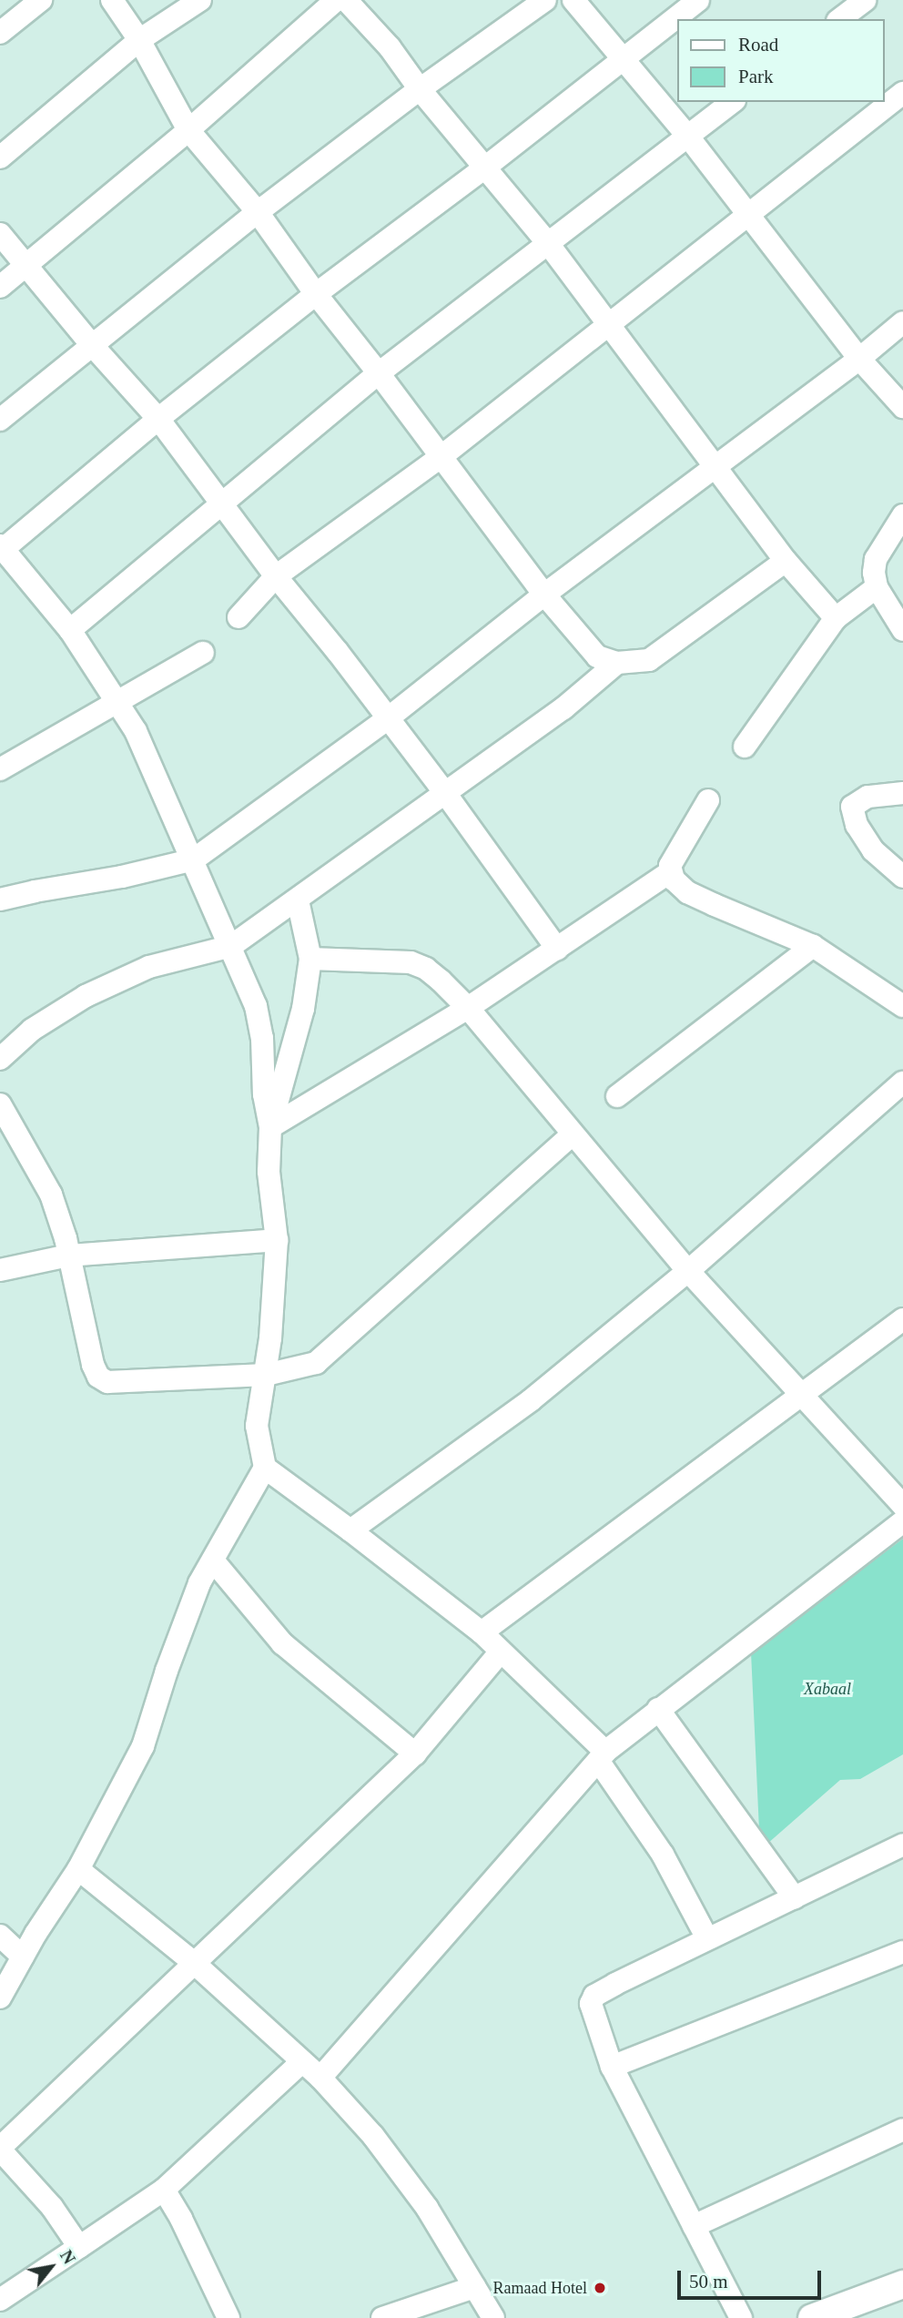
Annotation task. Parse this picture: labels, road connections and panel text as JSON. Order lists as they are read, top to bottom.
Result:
{
  "parks": ["Xabaal"],
  "places": ["Ramaad Hotel"],
  "legend": ["Road", "Park"],
  "scale_bar": "50 m",
  "north": "top right"
}
